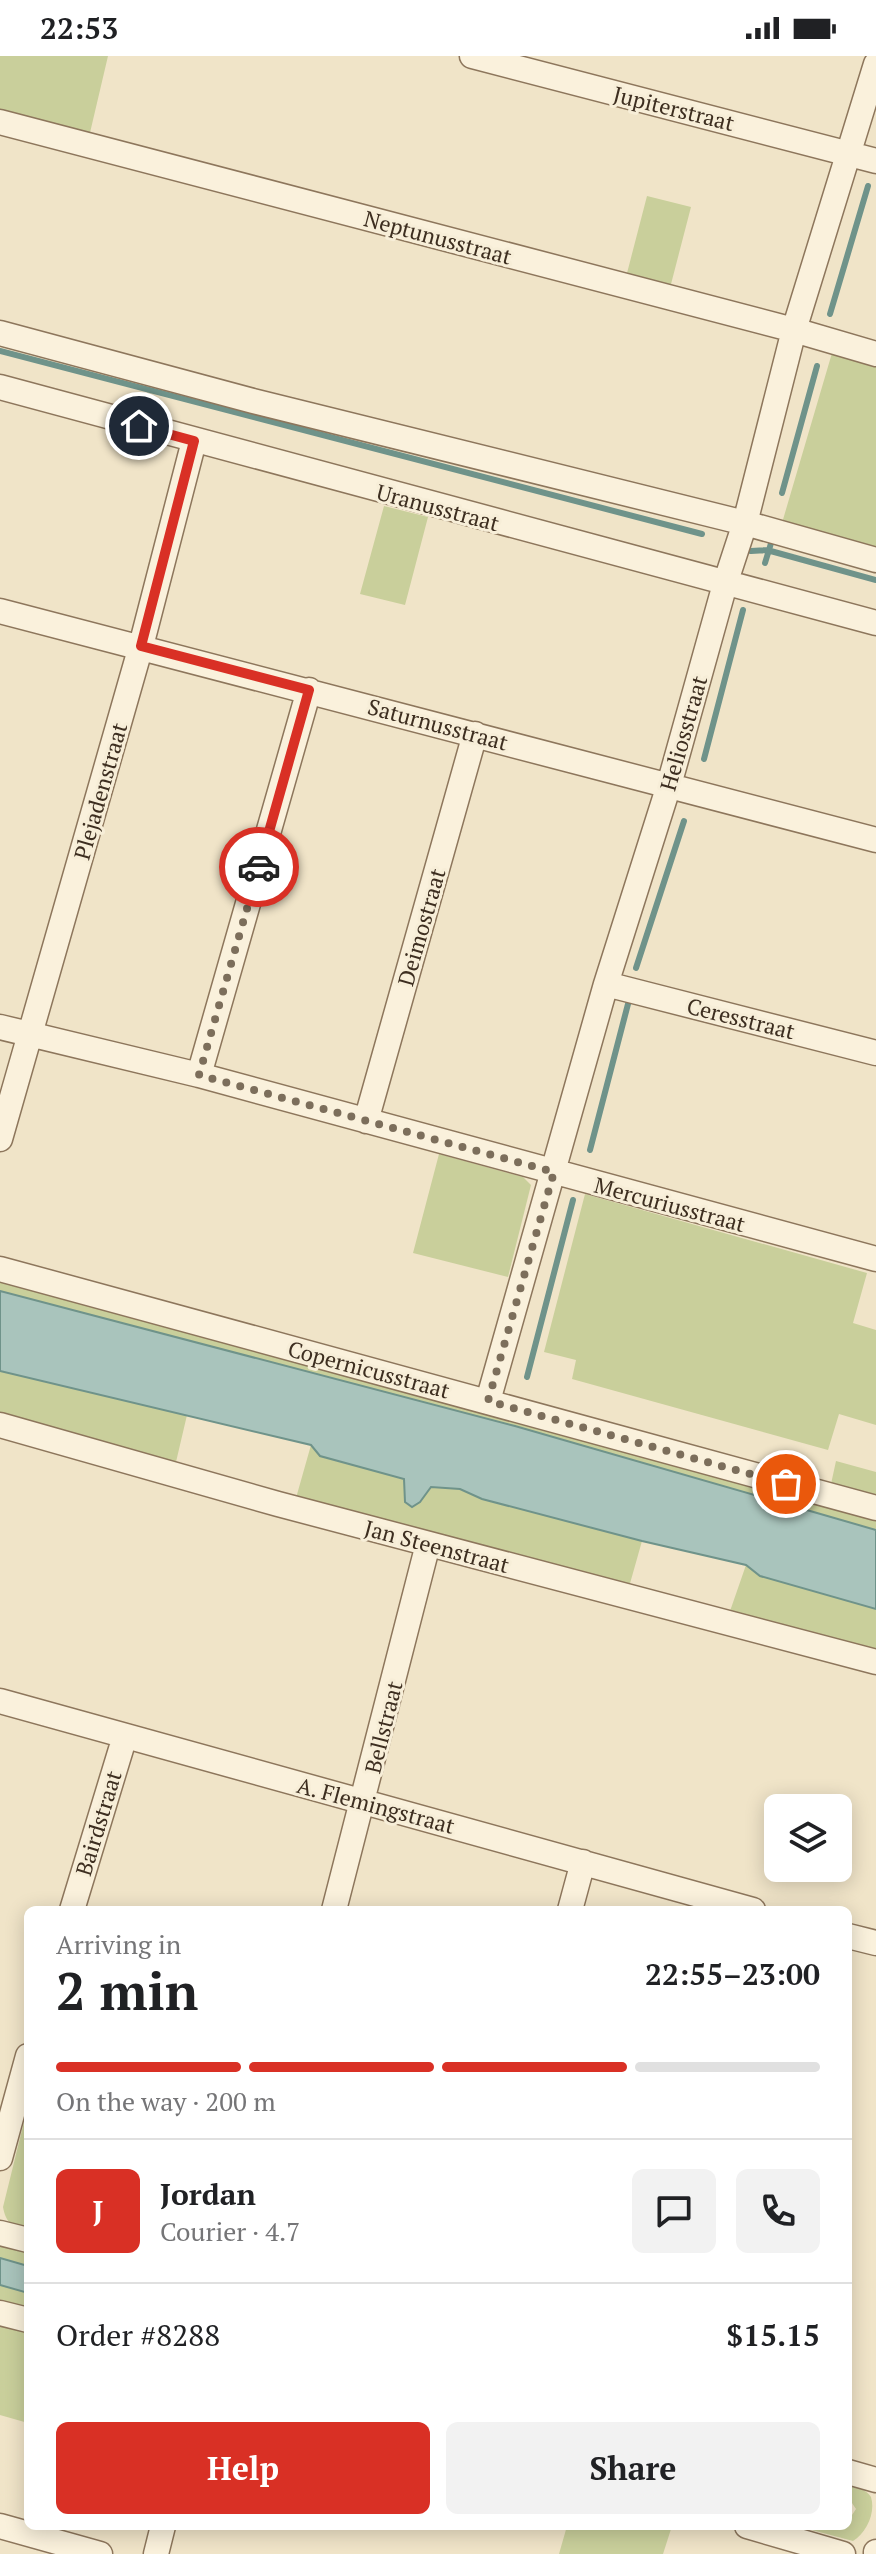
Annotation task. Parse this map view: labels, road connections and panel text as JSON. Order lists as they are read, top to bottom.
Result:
{
  "streets": {
    "street": [
      "Jupiterstraat",
      "Neptunusstraat",
      "Uranusstraat",
      "Saturnusstraat",
      "Heliosstraat",
      "Plejadenstraat",
      "Deimostraat",
      "Ceresstraat",
      "Mercuriusstraat",
      "Copernicusstraat",
      "Jan Steenstraat",
      "Bellstraat",
      "A. Flemingstraat",
      "Bairdstraat"
    ]
  },
  "crossings": [
    ["Jupiterstraat", "Heliosstraat"],
    ["Neptunusstraat", "Heliosstraat"],
    ["Uranusstraat", "Heliosstraat"],
    ["Uranusstraat", "Plejadenstraat"],
    ["Saturnusstraat", "Heliosstraat"],
    ["Saturnusstraat", "Plejadenstraat"],
    ["Saturnusstraat", "Deimostraat"],
    ["Heliosstraat", "Ceresstraat"],
    ["Heliosstraat", "Mercuriusstraat"],
    ["Heliosstraat", "Copernicusstraat"],
    ["Plejadenstraat", "Mercuriusstraat"],
    ["Deimostraat", "Mercuriusstraat"],
    ["Jan Steenstraat", "Bellstraat"],
    ["Bellstraat", "A. Flemingstraat"],
    ["A. Flemingstraat", "Bairdstraat"]
  ],
  "page": {
    "status": "22:53",
    "heading": ["2 min", "Arriving in", "22:55–23:00"],
    "panel": [
      "Jordan",
      "Courier · 4.7",
      "Order #8288",
      "$15.15"
    ],
    "bar": "On the way · 200 m",
    "round": "J",
    "buttons": ["Help", "Share"]
  }
}
